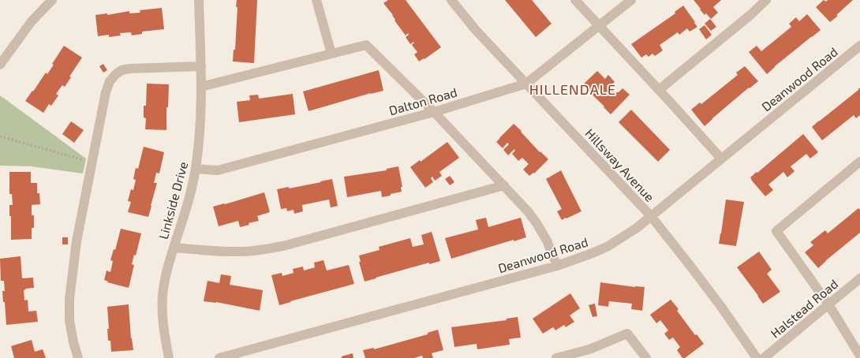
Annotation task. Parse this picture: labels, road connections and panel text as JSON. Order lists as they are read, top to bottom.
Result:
{
  "streets": {
    "street": [
      "Deanwood Road",
      "Dalton Road",
      "Hillsway Avenue",
      "Linkside Drive",
      "Halstead Road"
    ]
  },
  "crossings": [
    ["Deanwood Road", "Hillsway Avenue"],
    ["Dalton Road", "Hillsway Avenue"],
    ["Dalton Road", "Linkside Drive"]
  ],
  "districts": ["HILLENDALE"]
}
